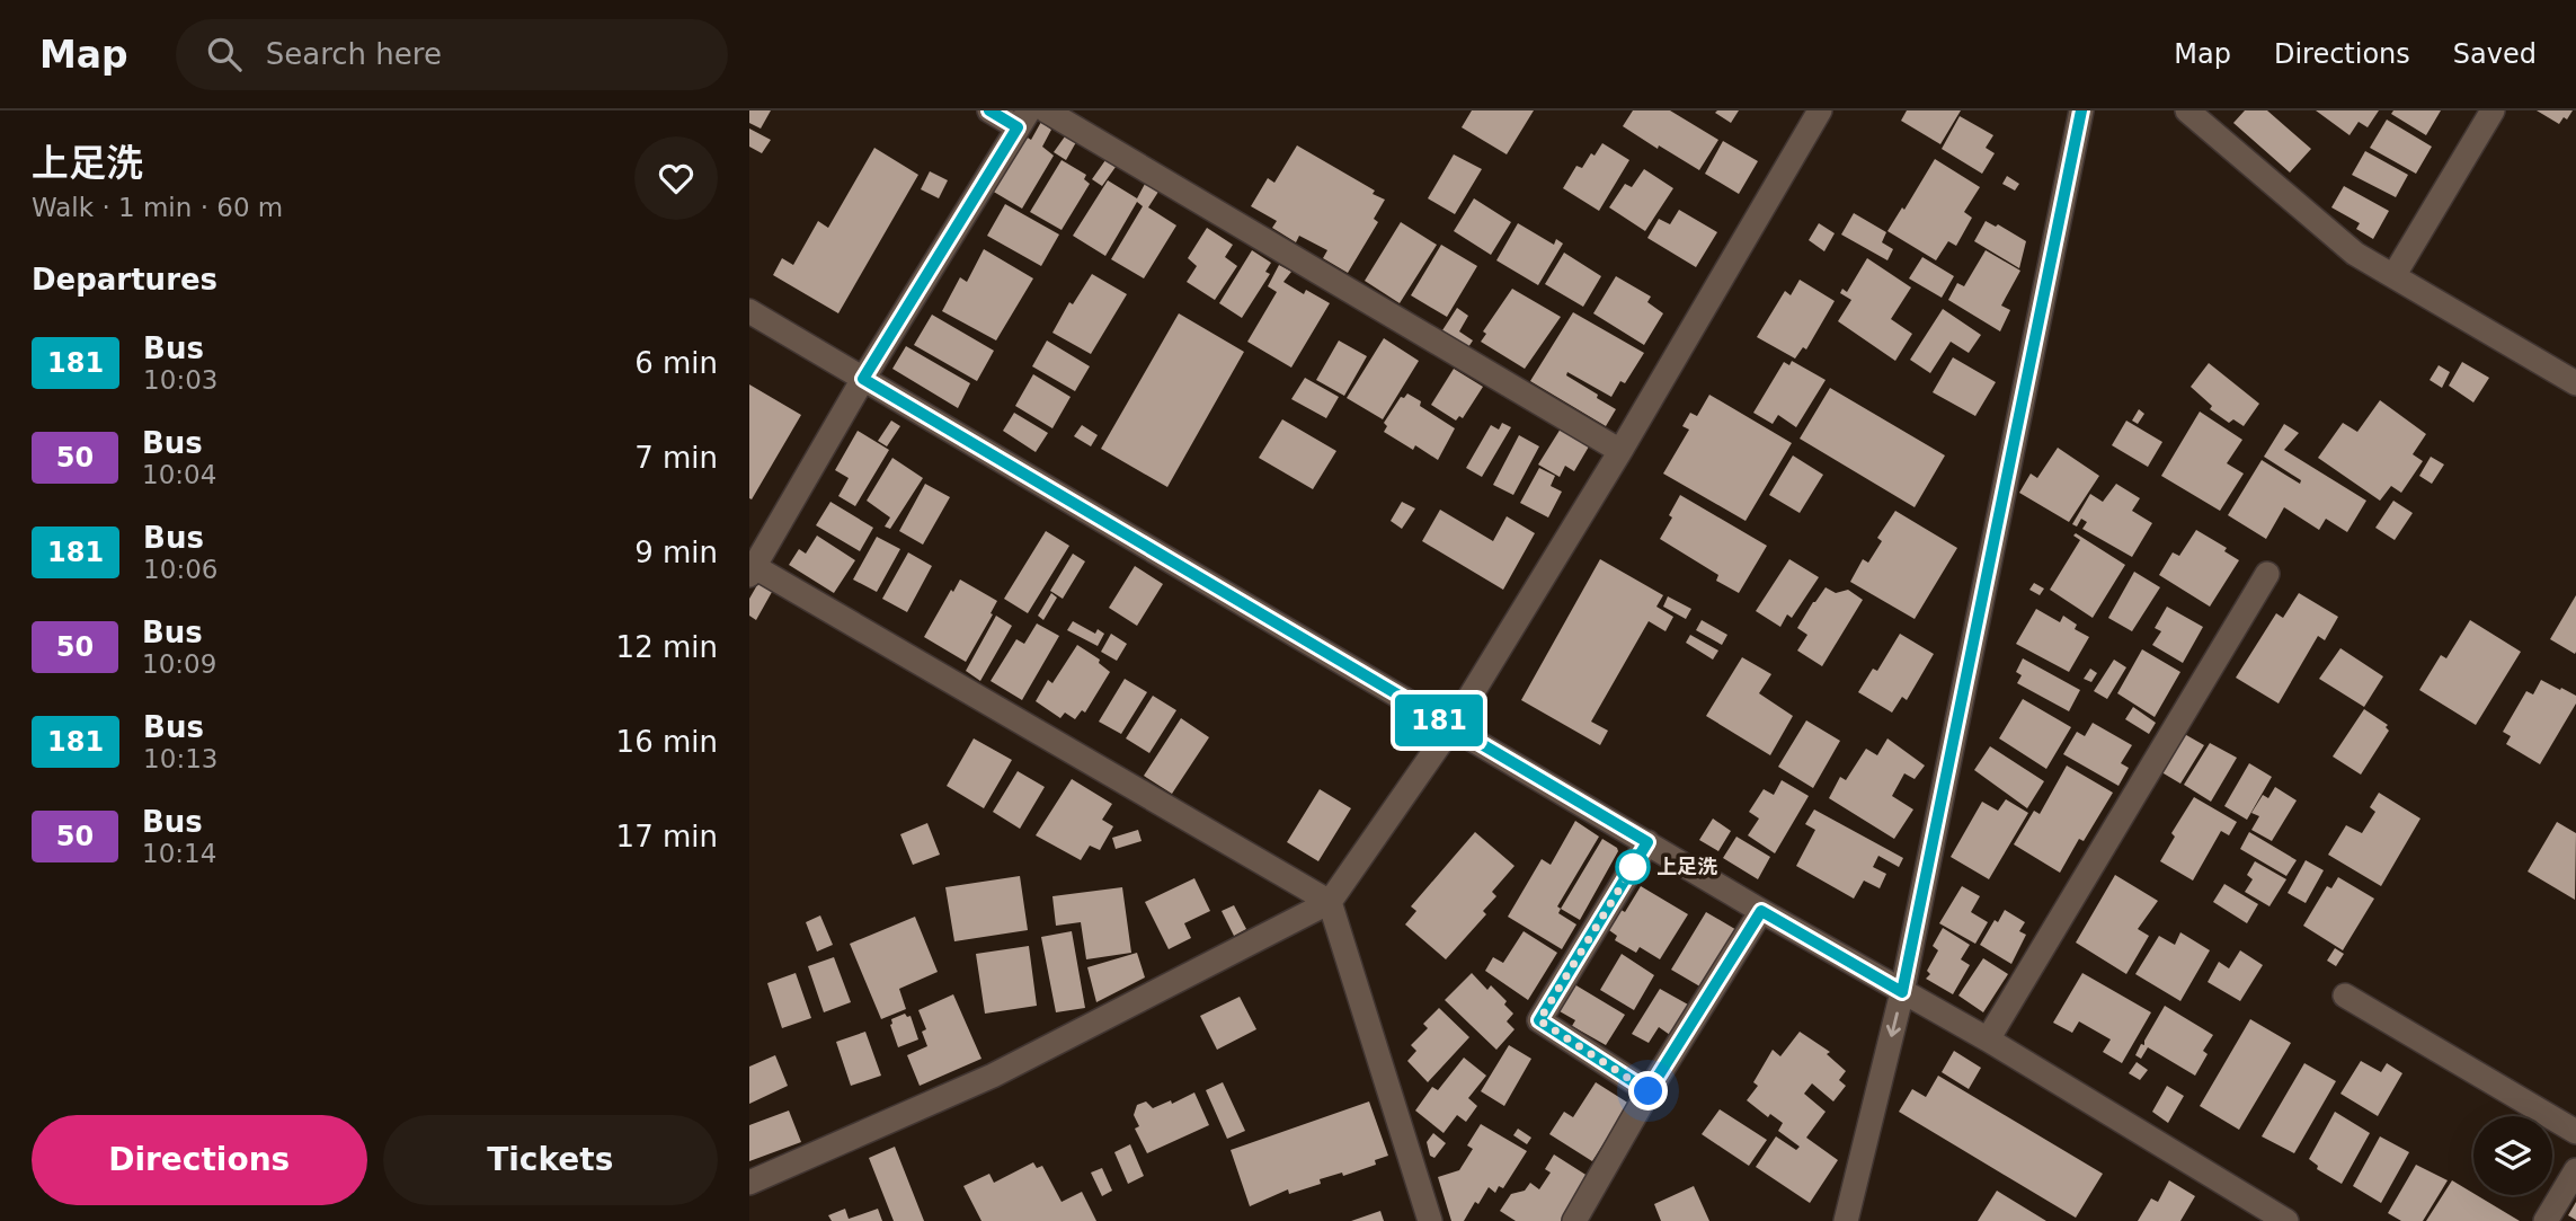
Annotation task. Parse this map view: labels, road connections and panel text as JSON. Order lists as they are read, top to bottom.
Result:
{
  "places": ["上足洗"],
  "lines": ["bus line 181"],
  "page": {
    "header": "Map",
    "search": "Search here",
    "nav": ["Map", "Directions", "Saved"],
    "heading": [
      ["上足洗", "Walk · 1 min · 60 m"],
      "Departures"
    ],
    "on_map": "181",
    "list": [
      {
        "mark": "181",
        "name": "Bus",
        "note": "10:03",
        "value": "6 min"
      },
      {
        "mark": "50",
        "name": "Bus",
        "note": "10:04",
        "value": "7 min"
      },
      {
        "mark": "181",
        "name": "Bus",
        "note": "10:06",
        "value": "9 min"
      },
      {
        "mark": "50",
        "name": "Bus",
        "note": "10:09",
        "value": "12 min"
      },
      {
        "mark": "181",
        "name": "Bus",
        "note": "10:13",
        "value": "16 min"
      },
      {
        "mark": "50",
        "name": "Bus",
        "note": "10:14",
        "value": "17 min"
      }
    ],
    "buttons": ["Directions", "Tickets"]
  }
}
